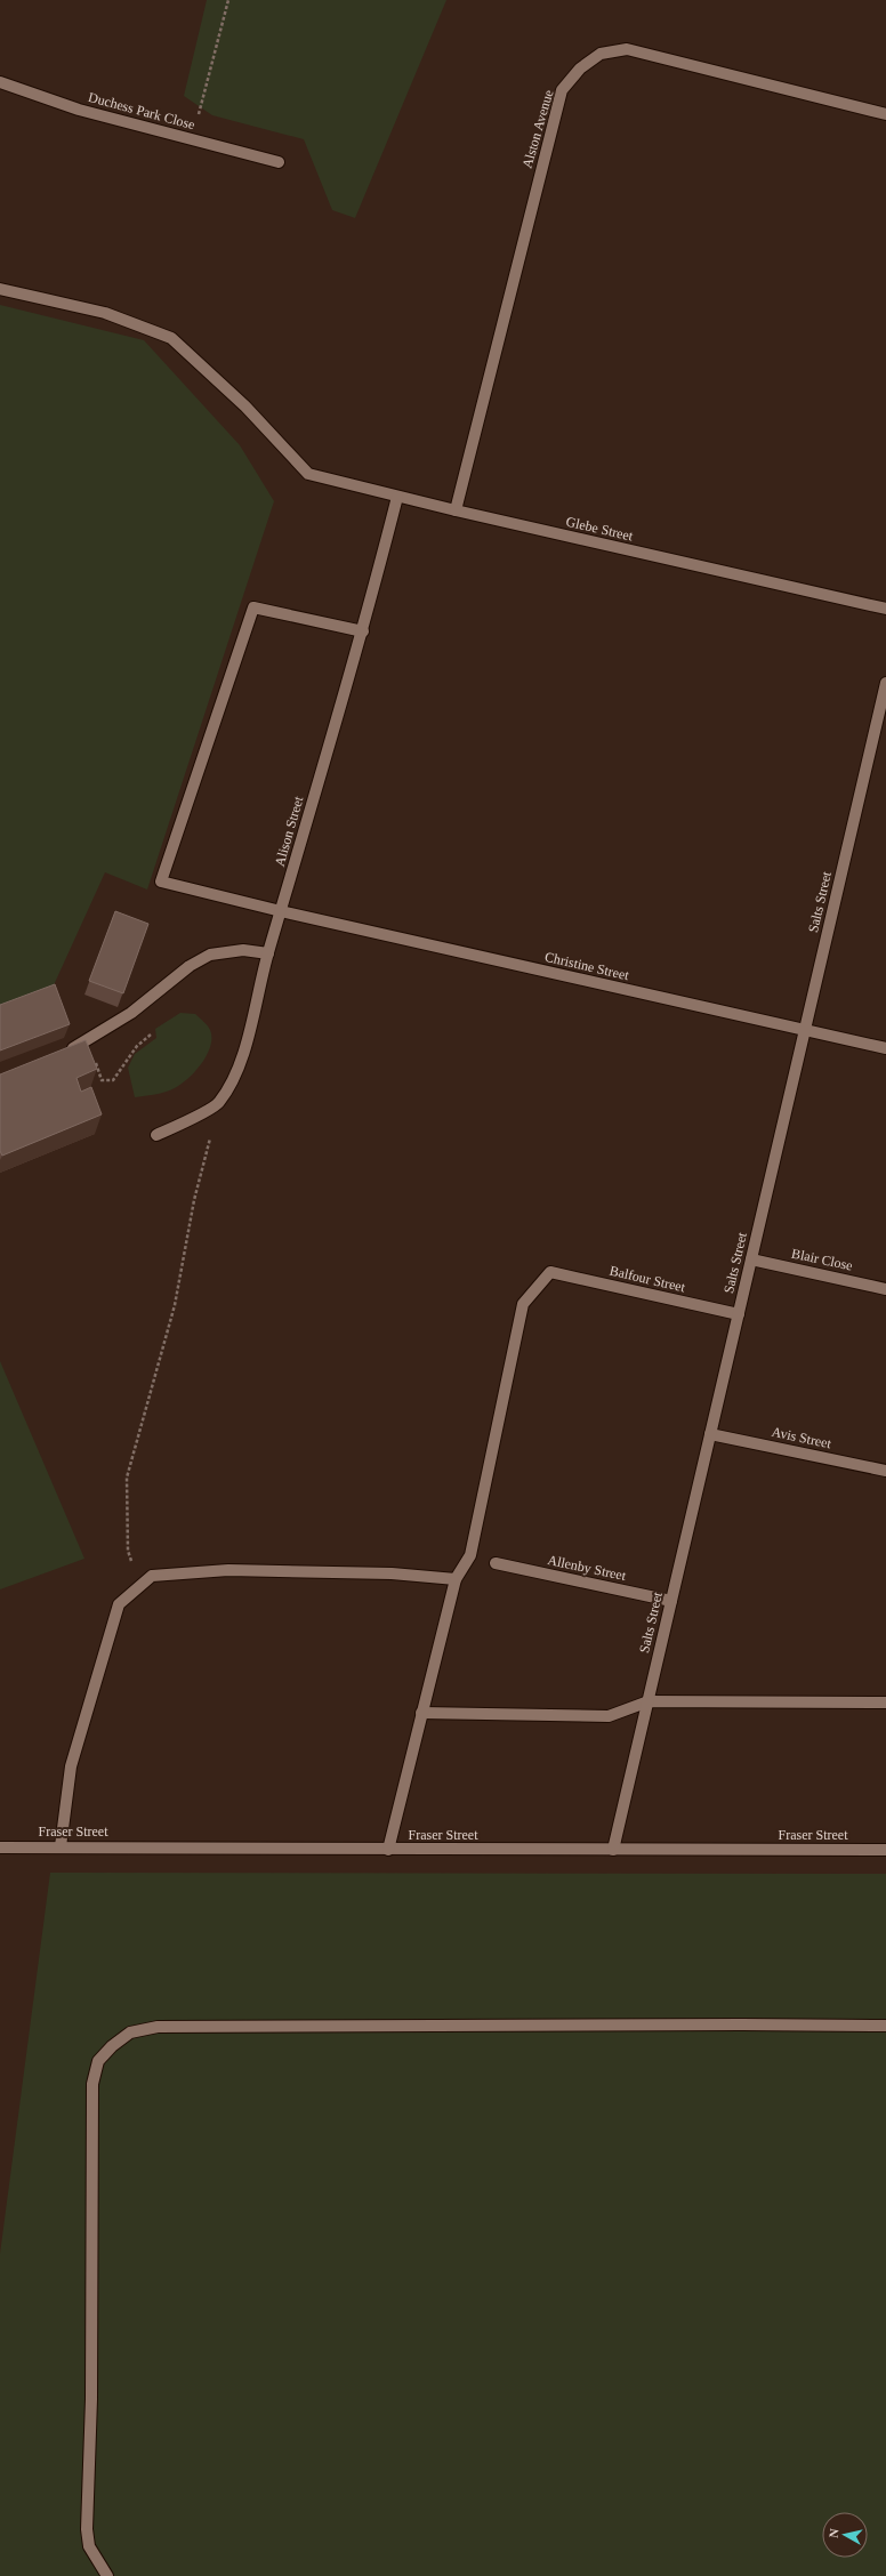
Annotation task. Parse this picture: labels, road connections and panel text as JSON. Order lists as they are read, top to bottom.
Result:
{
  "streets": {
    "street": [
      "Duchess Park Close",
      "Alston Avenue",
      "Glebe Street",
      "Alison Street",
      "Salts Street",
      "Christine Street",
      "Blair Close",
      "Balfour Street",
      "Avis Street",
      "Allenby Street",
      "Fraser Street"
    ]
  },
  "crossings": [
    ["Alston Avenue", "Glebe Street"],
    ["Glebe Street", "Alison Street"],
    ["Alison Street", "Christine Street"],
    ["Salts Street", "Christine Street"],
    ["Salts Street", "Blair Close"],
    ["Salts Street", "Balfour Street"],
    ["Salts Street", "Avis Street"],
    ["Salts Street", "Allenby Street"],
    ["Salts Street", "Fraser Street"]
  ],
  "north": "left"
}
